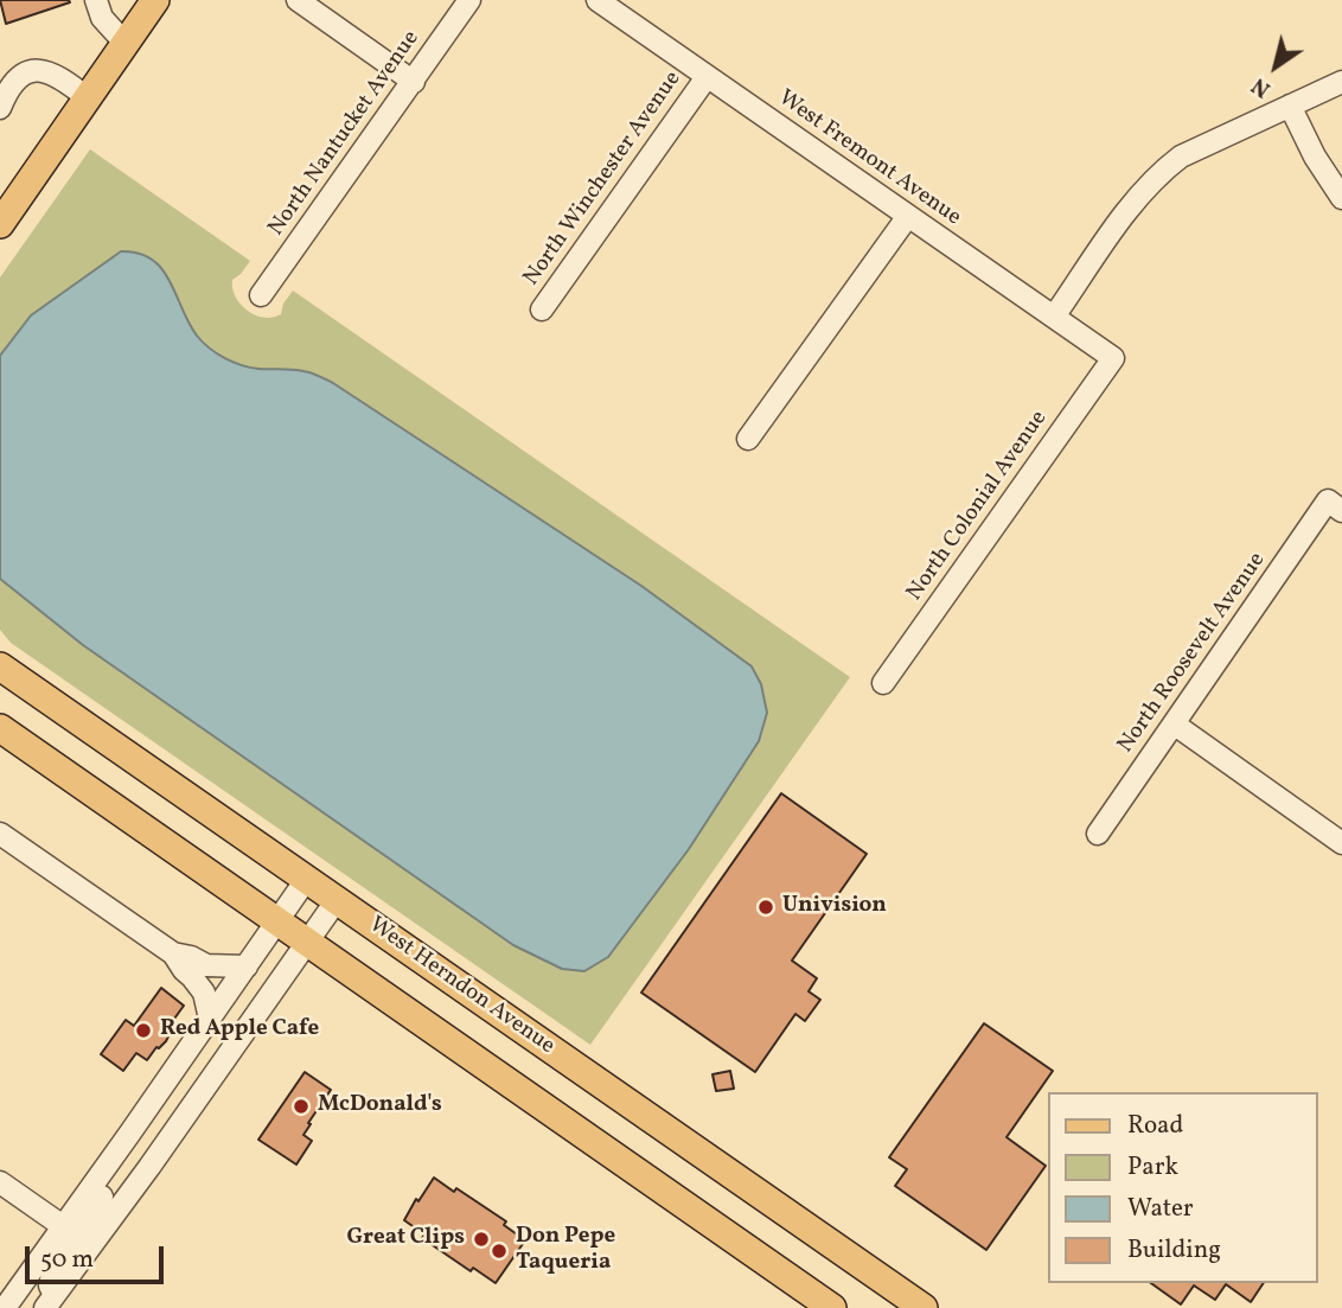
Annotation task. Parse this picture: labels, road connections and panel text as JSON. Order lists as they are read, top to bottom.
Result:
{
  "streets": {
    "main road": ["West Herndon Avenue"],
    "street": [
      "North Nantucket Avenue",
      "West Fremont Avenue",
      "North Winchester Avenue",
      "North Colonial Avenue",
      "North Roosevelt Avenue"
    ]
  },
  "crossings": [
    ["West Fremont Avenue", "North Winchester Avenue"],
    ["West Fremont Avenue", "North Colonial Avenue"]
  ],
  "places": [
    "Univision",
    "Red Apple Cafe",
    "McDonald's",
    "Great Clips",
    "Don Pepe Taqueria"
  ],
  "legend": [
    "Road",
    "Park",
    "Water",
    "Building"
  ],
  "scale_bar": "50 m",
  "north": "bottom left"
}
